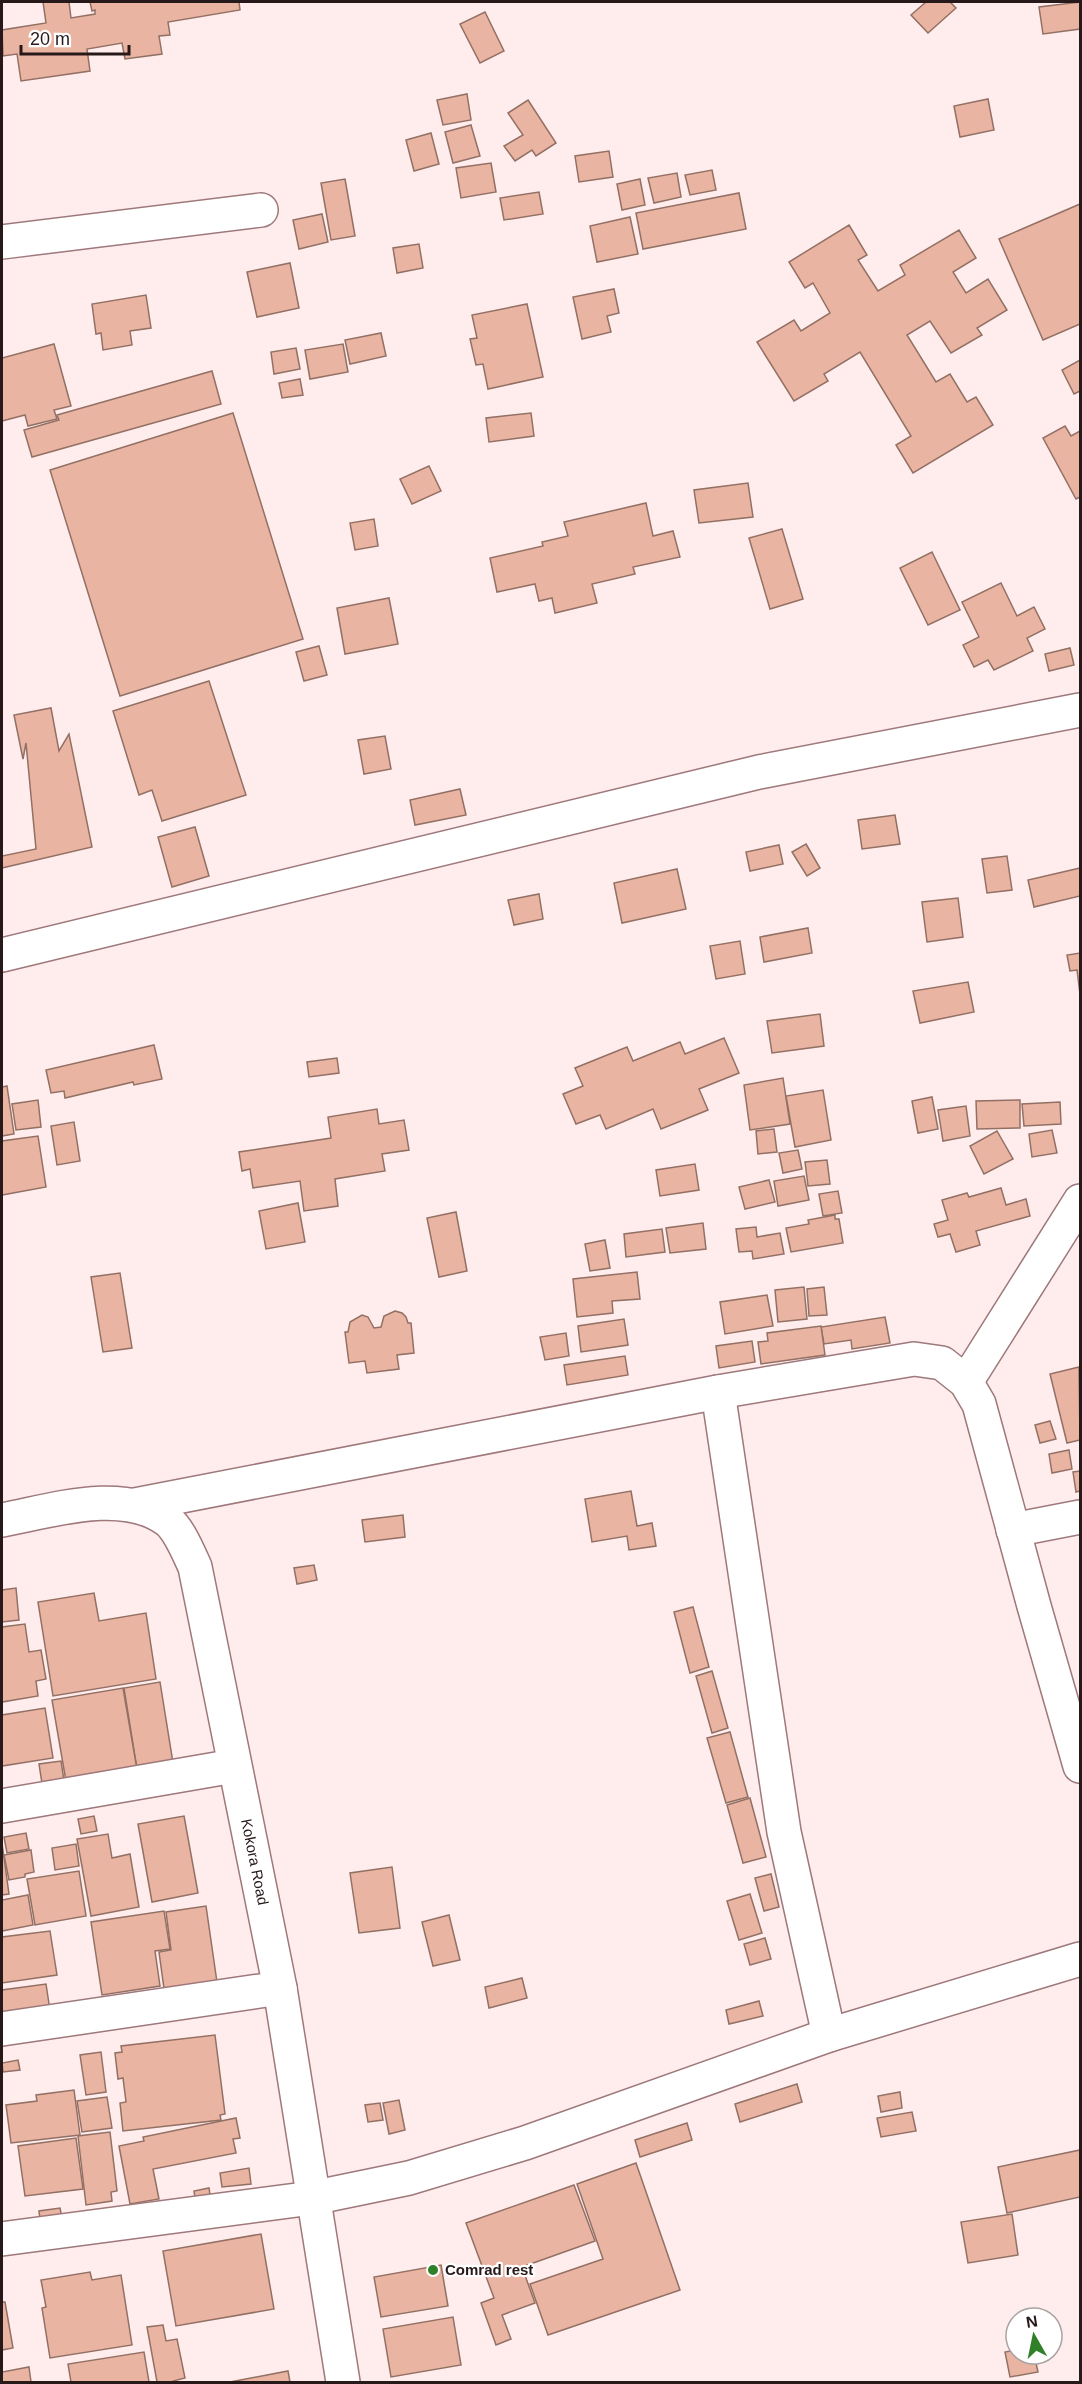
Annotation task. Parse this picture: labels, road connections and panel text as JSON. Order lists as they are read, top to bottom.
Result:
{
  "streets": {
    "street": ["Kokora Road"]
  },
  "places": ["Comrad rest"],
  "scale_bar": "20 m",
  "north": "top"
}
